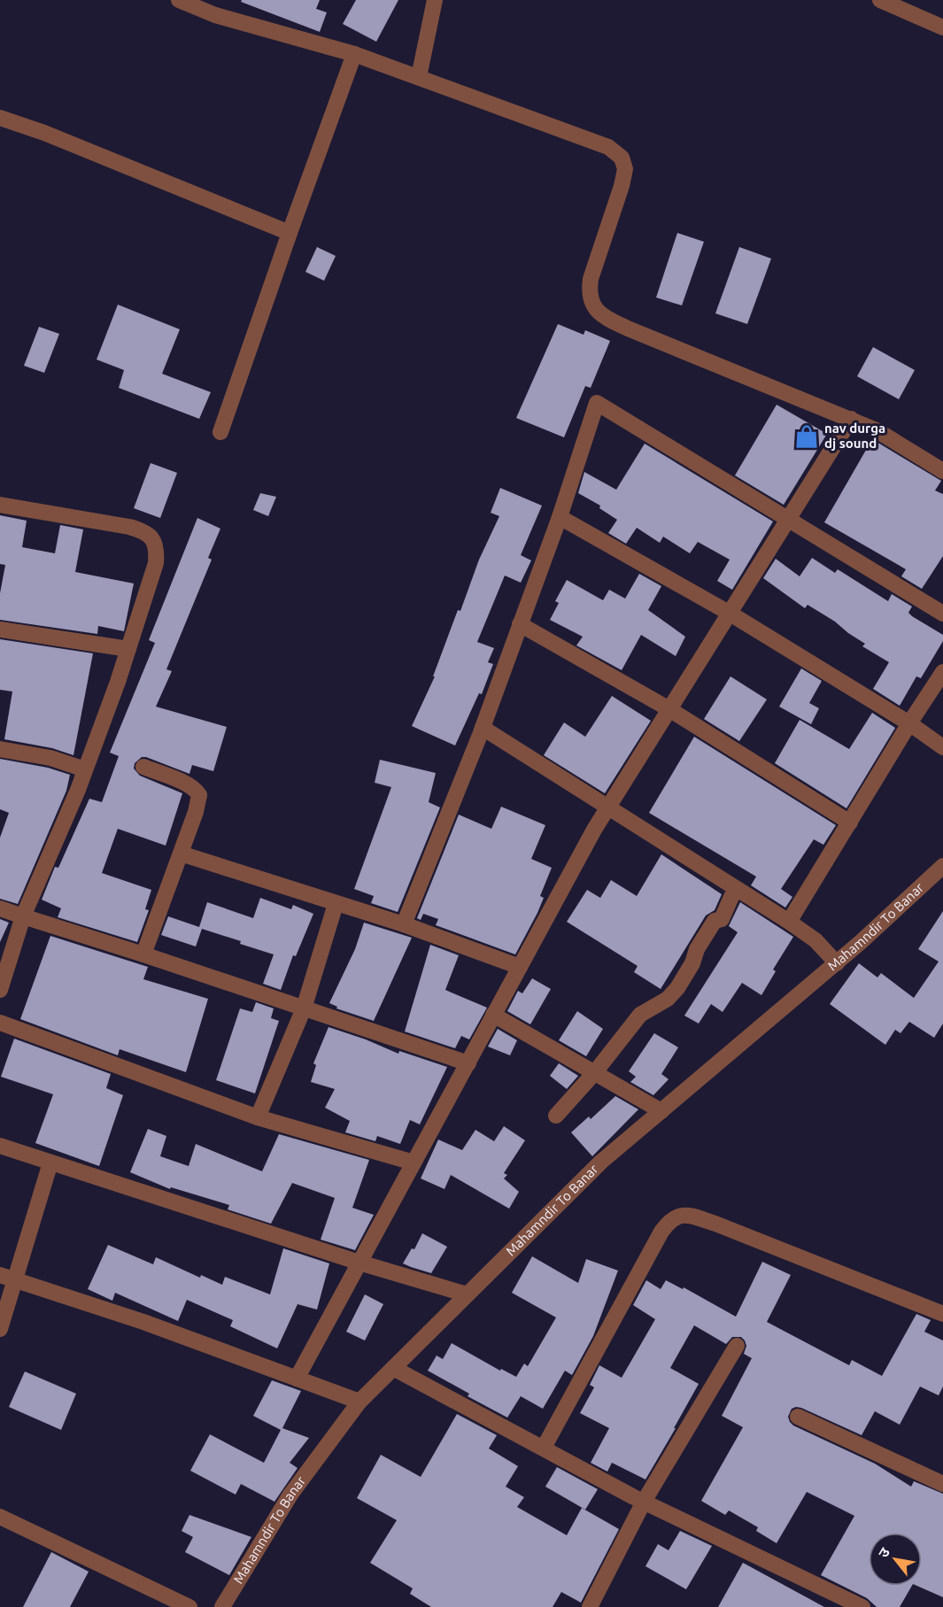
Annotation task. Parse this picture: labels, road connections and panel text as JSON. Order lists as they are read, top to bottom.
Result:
{
  "streets": {
    "street": ["Mahamndir To Banar"]
  },
  "places": {
    "shop": ["nav durga dj sound"]
  },
  "north": "top left"
}
